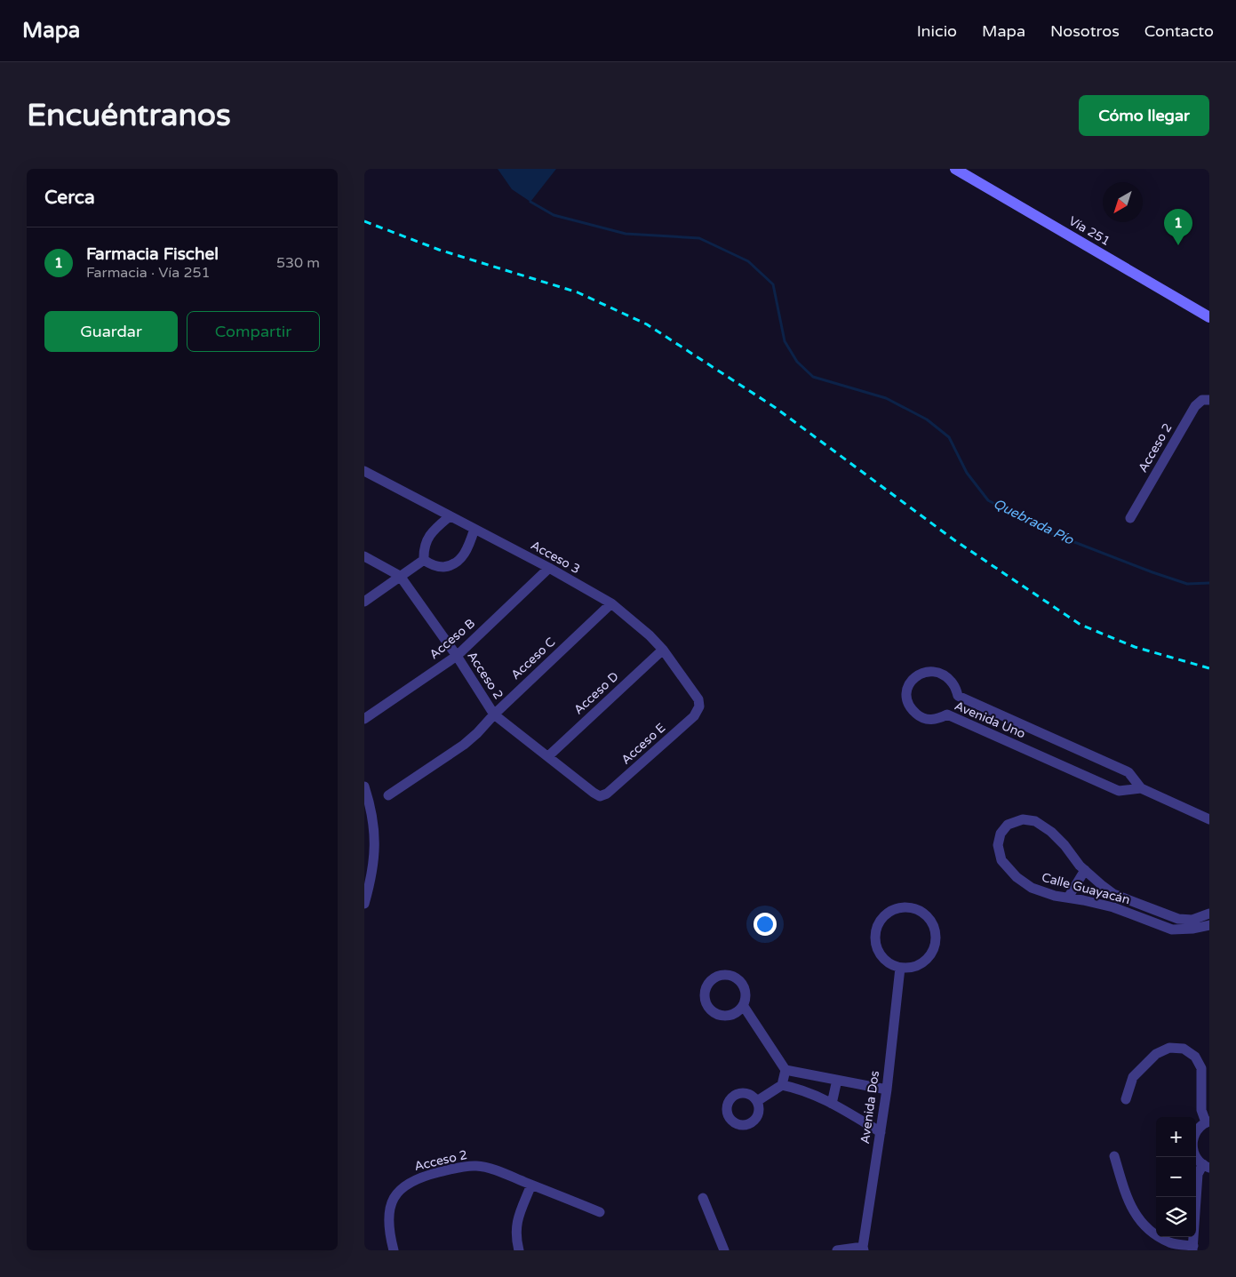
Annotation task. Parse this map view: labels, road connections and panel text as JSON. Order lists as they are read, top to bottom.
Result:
{
  "streets": {
    "main road": ["Vía 251"],
    "street": [
      "Acceso 2",
      "Acceso 3",
      "Acceso B",
      "Acceso C",
      "Acceso D",
      "Avenida Uno",
      "Acceso E",
      "Calle Guayacán",
      "Avenida Dos"
    ]
  },
  "crossings": [
    ["Acceso 2", "Acceso B"],
    ["Acceso 2", "Acceso C"],
    ["Acceso 2", "Acceso D"],
    ["Acceso 2", "Acceso E"],
    ["Acceso 3", "Acceso B"],
    ["Acceso 3", "Acceso C"],
    ["Acceso 3", "Acceso D"],
    ["Acceso 3", "Acceso E"]
  ],
  "water": ["Quebrada Pío"],
  "north": "bottom left",
  "page": {
    "header": "Mapa",
    "nav": [
      "Inicio",
      "Mapa",
      "Nosotros",
      "Contacto"
    ],
    "buttons": [
      "Cómo llegar",
      ["Guardar", "Compartir"]
    ],
    "title": "Encuéntranos",
    "heading": "Cerca",
    "pins": "1",
    "list": [
      {
        "mark": "1",
        "name": "Farmacia Fischel",
        "note": "Farmacia · Vía 251",
        "value": "530 m"
      }
    ],
    "map_buttons": ["+", "−"]
  }
}
